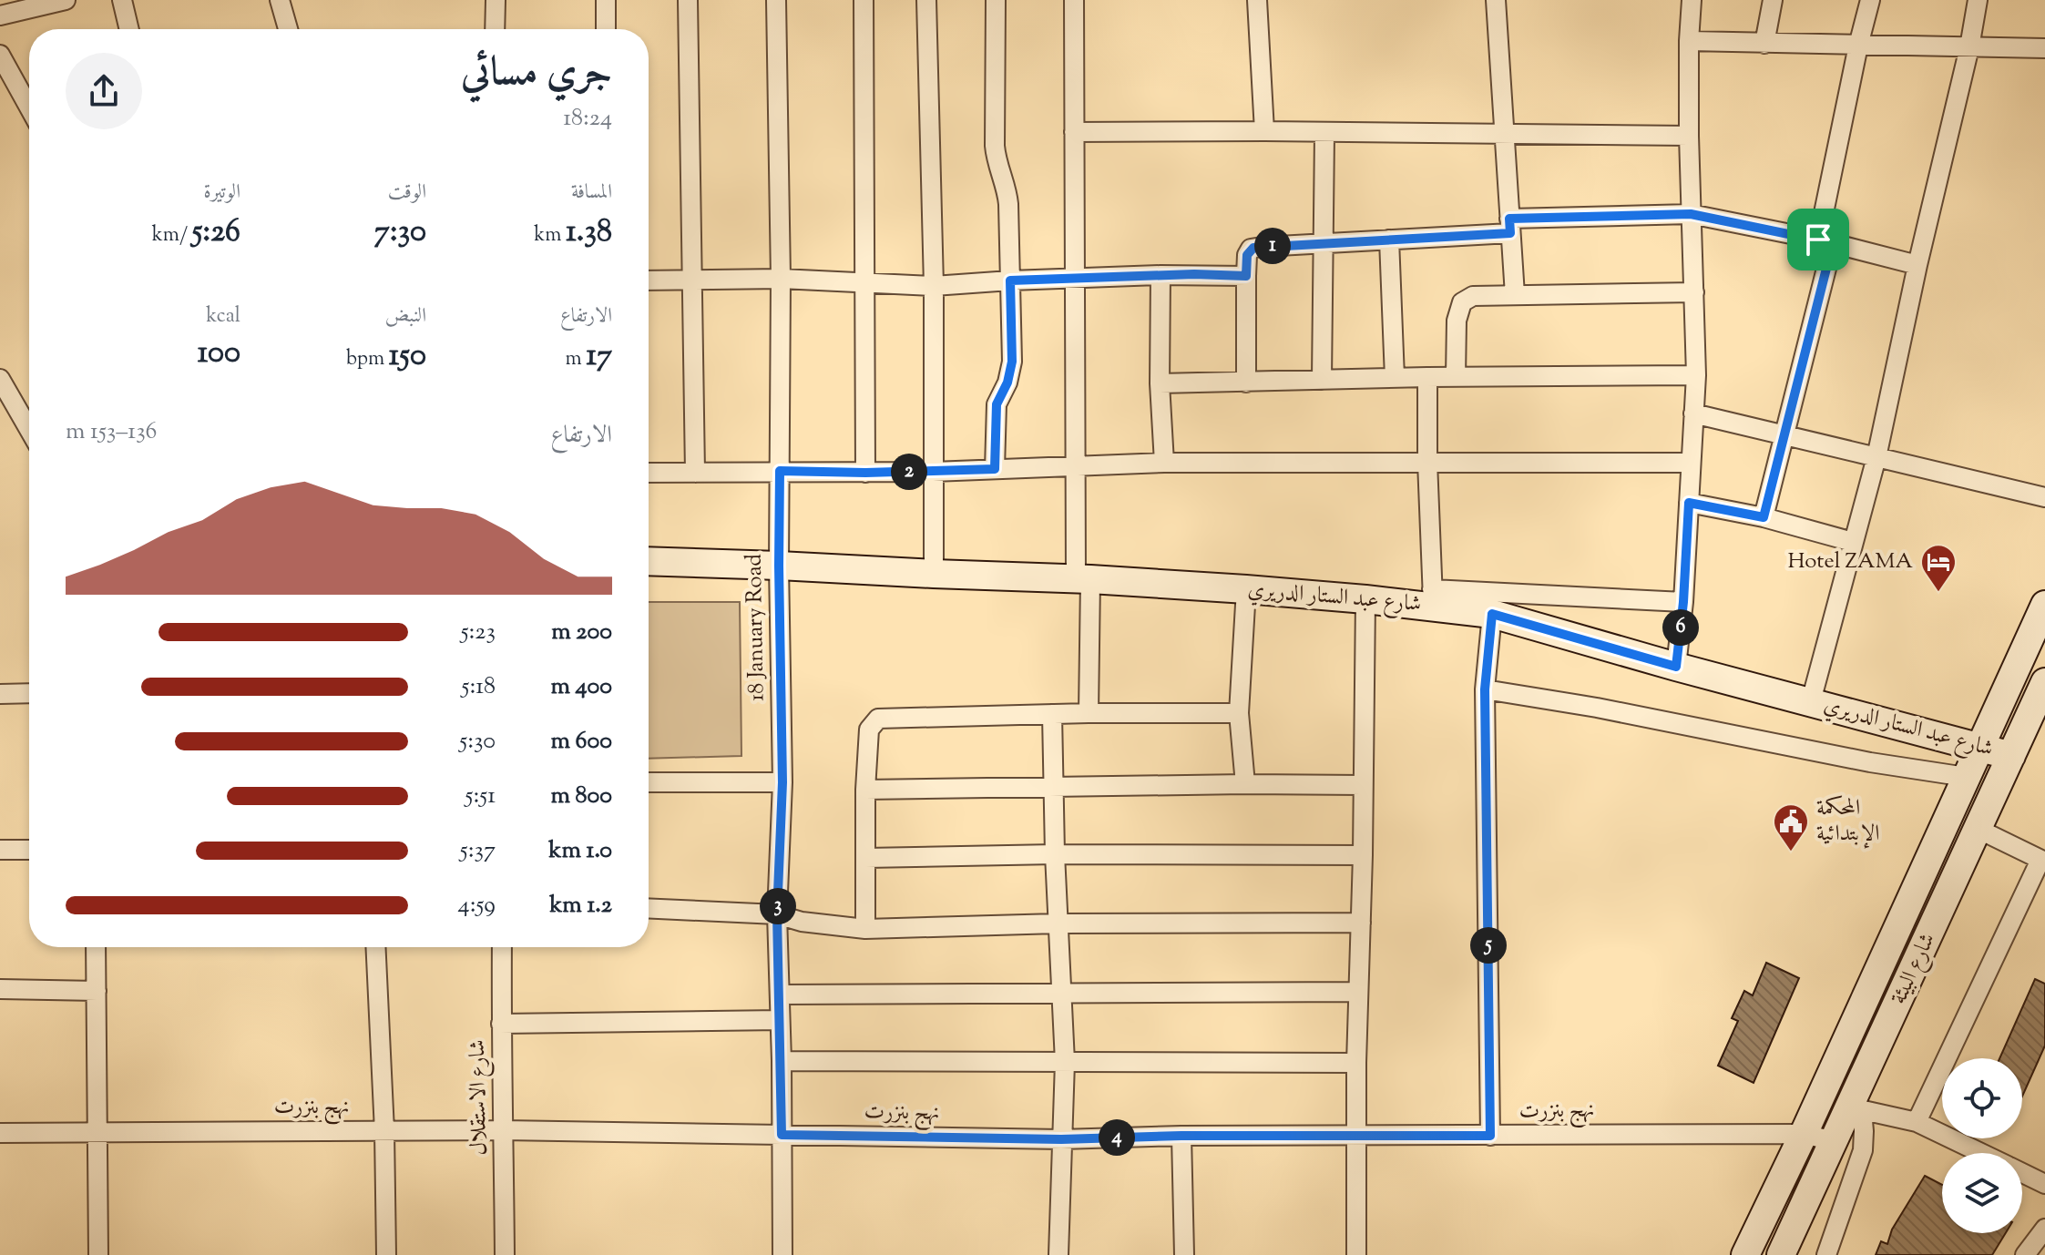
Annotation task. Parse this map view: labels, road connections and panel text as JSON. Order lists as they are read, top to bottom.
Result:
{
  "streets": {
    "street": [
      "شارع عبد الستار الدريري",
      "18 January Road",
      "شارع البيئة",
      "شارع الاستقلال",
      "نهج بنزرت"
    ]
  },
  "crossings": [
    ["شارع عبد الستار الدريري", "18 January Road"],
    ["شارع عبد الستار الدريري", "شارع البيئة"],
    ["18 January Road", "نهج بنزرت"],
    ["شارع البيئة", "نهج بنزرت"],
    ["شارع الاستقلال", "نهج بنزرت"]
  ],
  "places": {
    "hotel": ["Hotel ZAMA"],
    "public building": ["المحكمة الإبتدائية"]
  },
  "page": {
    "heading": ["جري مسائي", "18:24"],
    "stats": [
      ["المسافة", "1.38 km"],
      ["الوقت", "7:30"],
      ["الوتيرة", "5:26 /km"],
      ["الارتفاع", "17 m"],
      ["النبض", "150 bpm"],
      ["kcal", "100"]
    ],
    "pins": [
      "1",
      "2",
      "6",
      "3",
      "5",
      "4"
    ],
    "chart": ["الارتفاع", "136–153 m"],
    "list": [
      {
        "name": "200 m",
        "note": "5:23"
      },
      {
        "name": "400 m",
        "note": "5:18"
      },
      {
        "name": "600 m",
        "note": "5:30"
      },
      {
        "name": "800 m",
        "note": "5:51"
      },
      {
        "name": "1.0 km",
        "note": "5:37"
      },
      {
        "name": "1.2 km",
        "note": "4:59"
      }
    ]
  }
}
